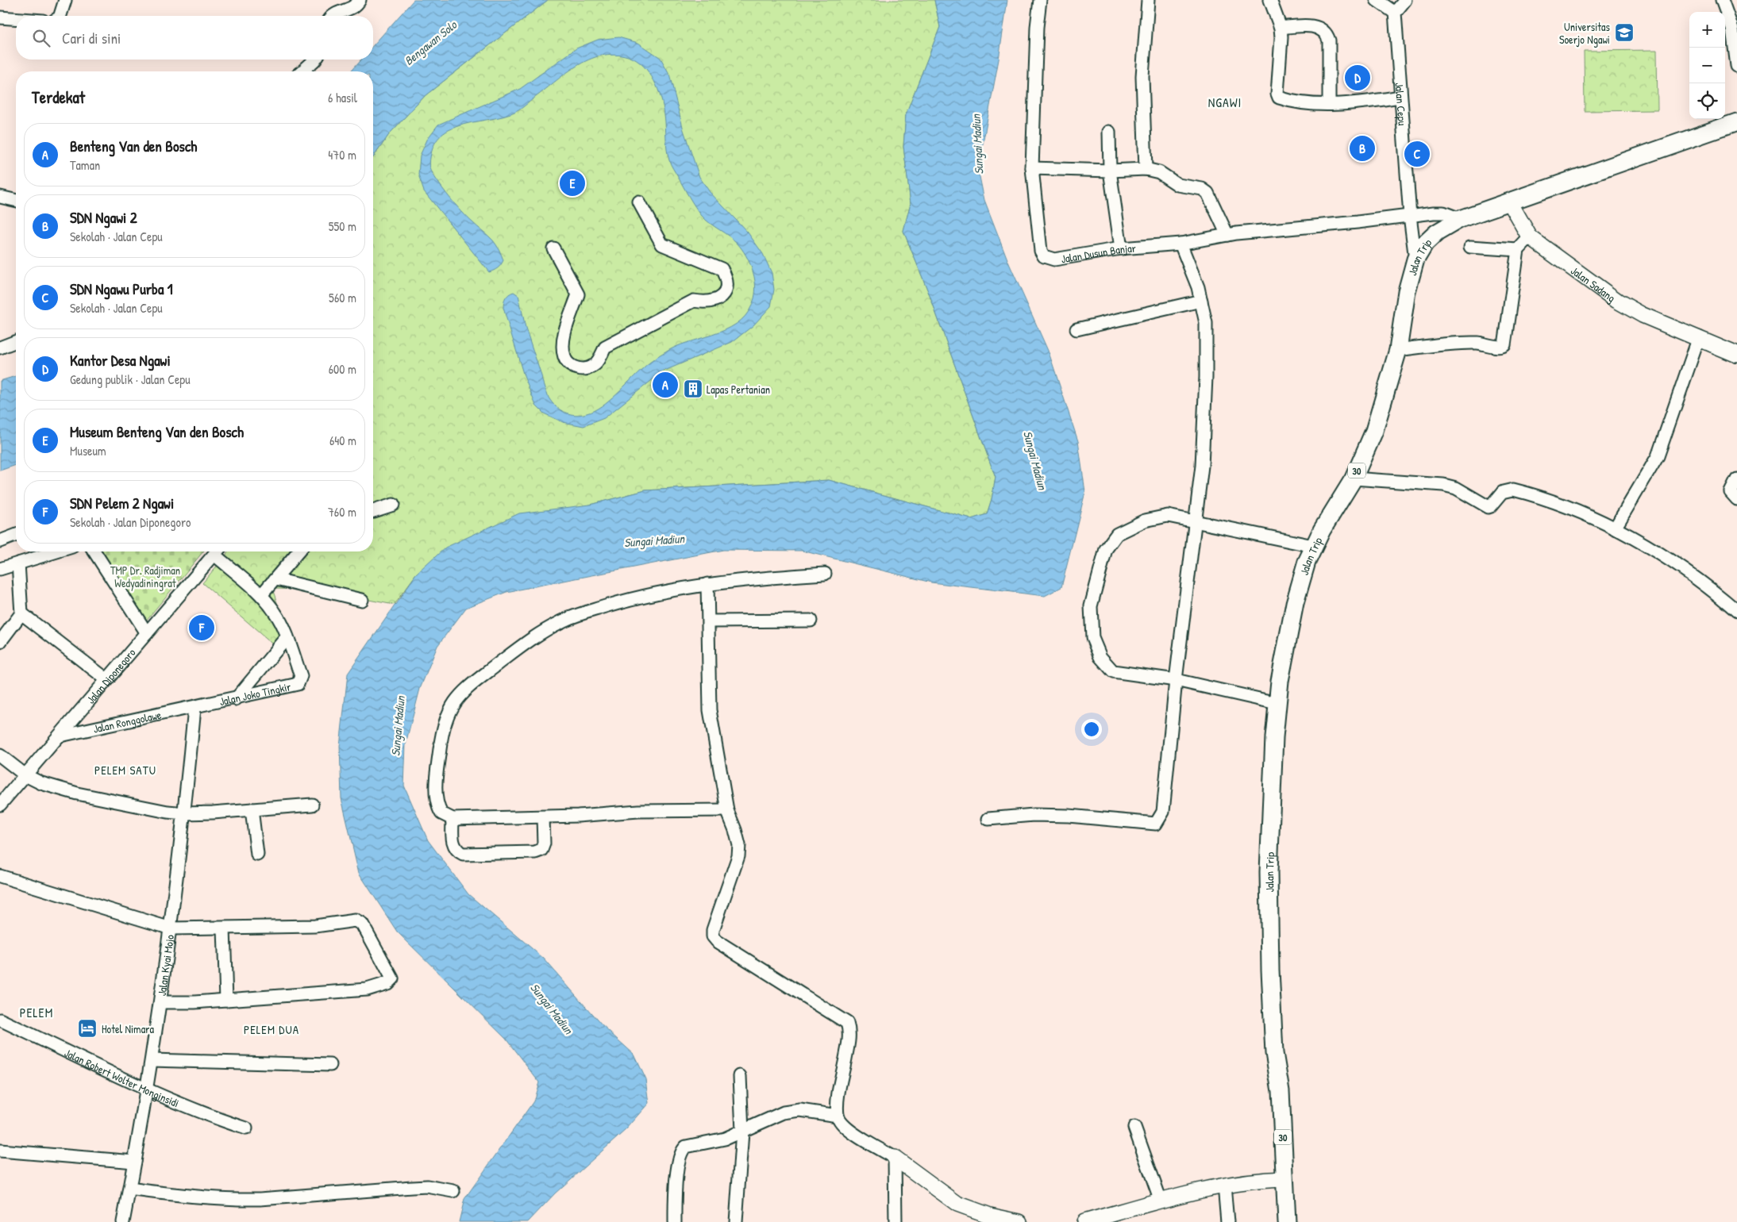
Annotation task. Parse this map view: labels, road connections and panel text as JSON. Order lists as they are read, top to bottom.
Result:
{
  "streets": {
    "highway": ["Jalan Trip", "30"],
    "main road": ["Jalan Sadang"],
    "street": [
      "Jalan Cepu",
      "Jalan Dusun Banjar",
      "Jalan Diponegoro",
      "Jalan Joko Tingkir",
      "Jalan Ronggolawe",
      "Jalan Kyai Mojo",
      "Jalan Robert Wolter Monginsidi"
    ]
  },
  "crossings": [
    ["Jalan Cepu", "Jalan Dusun Banjar"],
    ["Jalan Cepu", "Jalan Trip"],
    ["Jalan Dusun Banjar", "Jalan Trip"],
    ["Jalan Trip", "Jalan Sadang"],
    ["Jalan Diponegoro", "Jalan Ronggolawe"],
    ["Jalan Joko Tingkir", "Jalan Ronggolawe"],
    ["Jalan Joko Tingkir", "Jalan Kyai Mojo"],
    ["Jalan Ronggolawe", "Jalan Kyai Mojo"],
    ["Jalan Kyai Mojo", "Jalan Robert Wolter Monginsidi"]
  ],
  "districts": [
    "NGAWI",
    "PELEM SATU",
    "PELEM",
    "PELEM DUA"
  ],
  "water": ["Bengawan Solo", "Sungai Madiun"],
  "parks": ["TMP Dr. Radjiman Wedyadiningrat"],
  "places": {
    "school or university": ["Universitas Soerjo Ngawi"],
    "building": ["Lapas Pertanian"],
    "hotel": ["Hotel Nimara"]
  },
  "page": {
    "map_buttons": ["+", "−"],
    "search": "Cari di sini",
    "pins": [
      "D",
      "B",
      "C",
      "E",
      "A",
      "F"
    ],
    "heading": ["Terdekat", "6 hasil"],
    "list": [
      {
        "mark": "A",
        "name": "Benteng Van den Bosch",
        "note": "Taman",
        "value": "470 m"
      },
      {
        "mark": "B",
        "name": "SDN Ngawi 2",
        "note": "Sekolah · Jalan Cepu",
        "value": "550 m"
      },
      {
        "mark": "C",
        "name": "SDN Ngawu Purba 1",
        "note": "Sekolah · Jalan Cepu",
        "value": "560 m"
      },
      {
        "mark": "D",
        "name": "Kantor Desa Ngawi",
        "note": "Gedung publik · Jalan Cepu",
        "value": "600 m"
      },
      {
        "mark": "E",
        "name": "Museum Benteng Van den Bosch",
        "note": "Museum",
        "value": "640 m"
      },
      {
        "mark": "F",
        "name": "SDN Pelem 2 Ngawi",
        "note": "Sekolah · Jalan Diponegoro",
        "value": "760 m"
      }
    ]
  }
}
